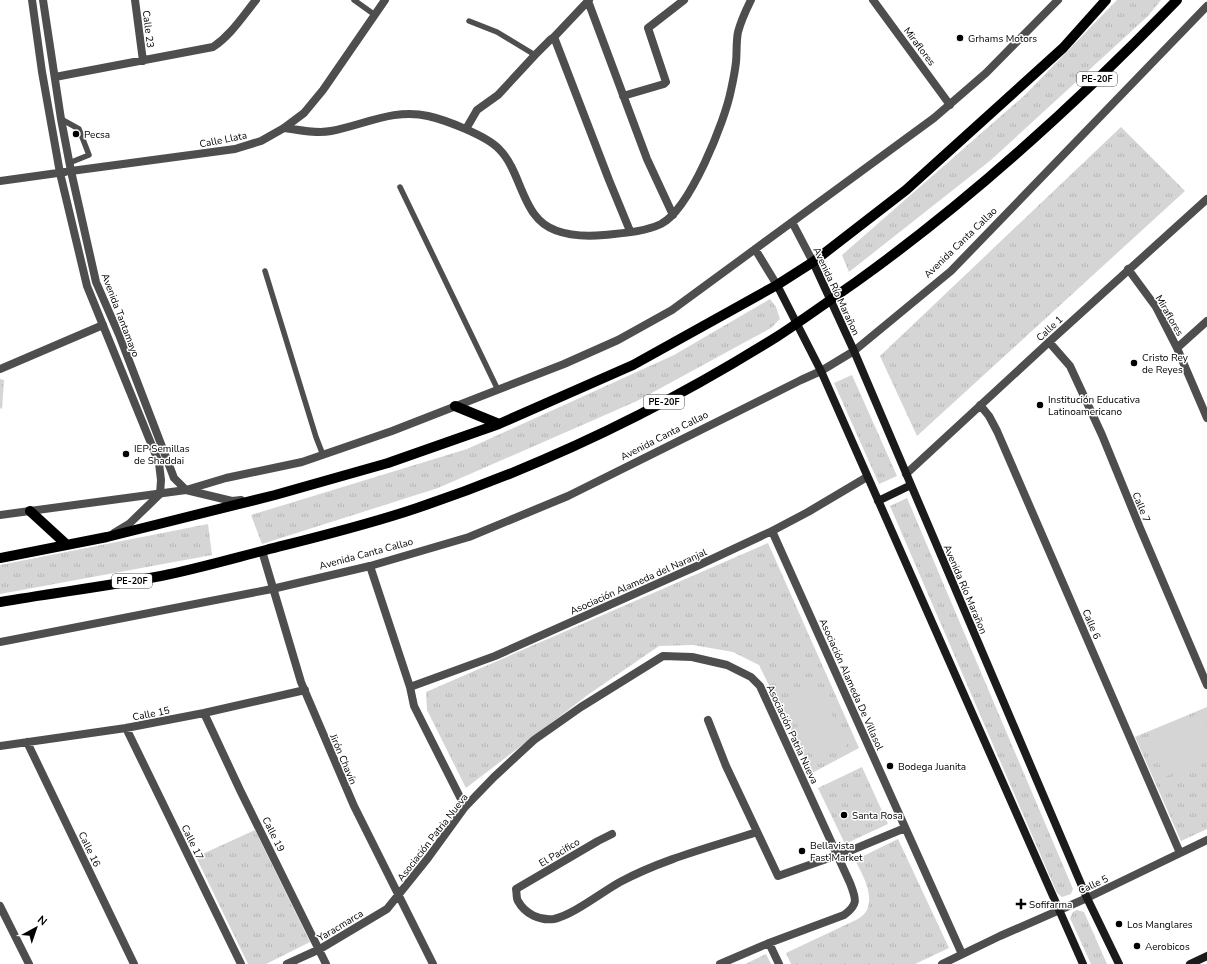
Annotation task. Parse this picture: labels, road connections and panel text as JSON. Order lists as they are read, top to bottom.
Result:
{
  "streets": {
    "main road": ["PE-20F", "Avenida Río Marañon"],
    "street": [
      "Calle 23",
      "Miraflores",
      "Calle Llata",
      "Avenida Canta Callao",
      "Avenida Tantamayo",
      "Calle 1",
      "Calle 7",
      "Asociación Alameda del Naranjal",
      "Calle 6",
      "Asociación Alameda De Villasol",
      "Calle 15",
      "Asociación Patria Nueva",
      "Jirón Chavín",
      "Calle 19",
      "Calle 17",
      "Calle 16",
      "El Pacifico",
      "Calle 5",
      "Yaracmarca"
    ]
  },
  "crossings": [
    ["Miraflores", "Calle 1"],
    ["PE-20F", "Avenida Río Marañon"],
    ["PE-20F", "Jirón Chavín"],
    ["Calle Llata", "Avenida Tantamayo"],
    ["Avenida Canta Callao", "Avenida Río Marañon"],
    ["Avenida Canta Callao", "Jirón Chavín"],
    ["Avenida Río Marañon", "Calle 1"],
    ["Avenida Río Marañon", "Calle 5"],
    ["Calle 1", "Calle 7"],
    ["Calle 1", "Calle 6"],
    ["Asociación Alameda del Naranjal", "Asociación Alameda De Villasol"],
    ["Calle 6", "Calle 5"],
    ["Asociación Alameda De Villasol", "Calle 5"],
    ["Calle 15", "Jirón Chavín"],
    ["Calle 15", "Calle 19"],
    ["Calle 15", "Calle 17"],
    ["Calle 15", "Calle 16"],
    ["Asociación Patria Nueva", "Jirón Chavín"],
    ["Asociación Patria Nueva", "Yaracmarca"],
    ["Jirón Chavín", "Yaracmarca"],
    ["Calle 19", "Yaracmarca"]
  ],
  "places": {
    "other": [
      "Grhams Motors",
      "Pecsa",
      "Cristo Rey de Reyes",
      "Institución Educativa Latinoamericano",
      "IEP Semillas de Shaddai",
      "Bodega Juanita",
      "Santa Rosa",
      "Bellavista Fast Market",
      "Los Manglares",
      "Aerobicos"
    ],
    "health": ["Sofifarma"]
  },
  "north": "top right"
}
